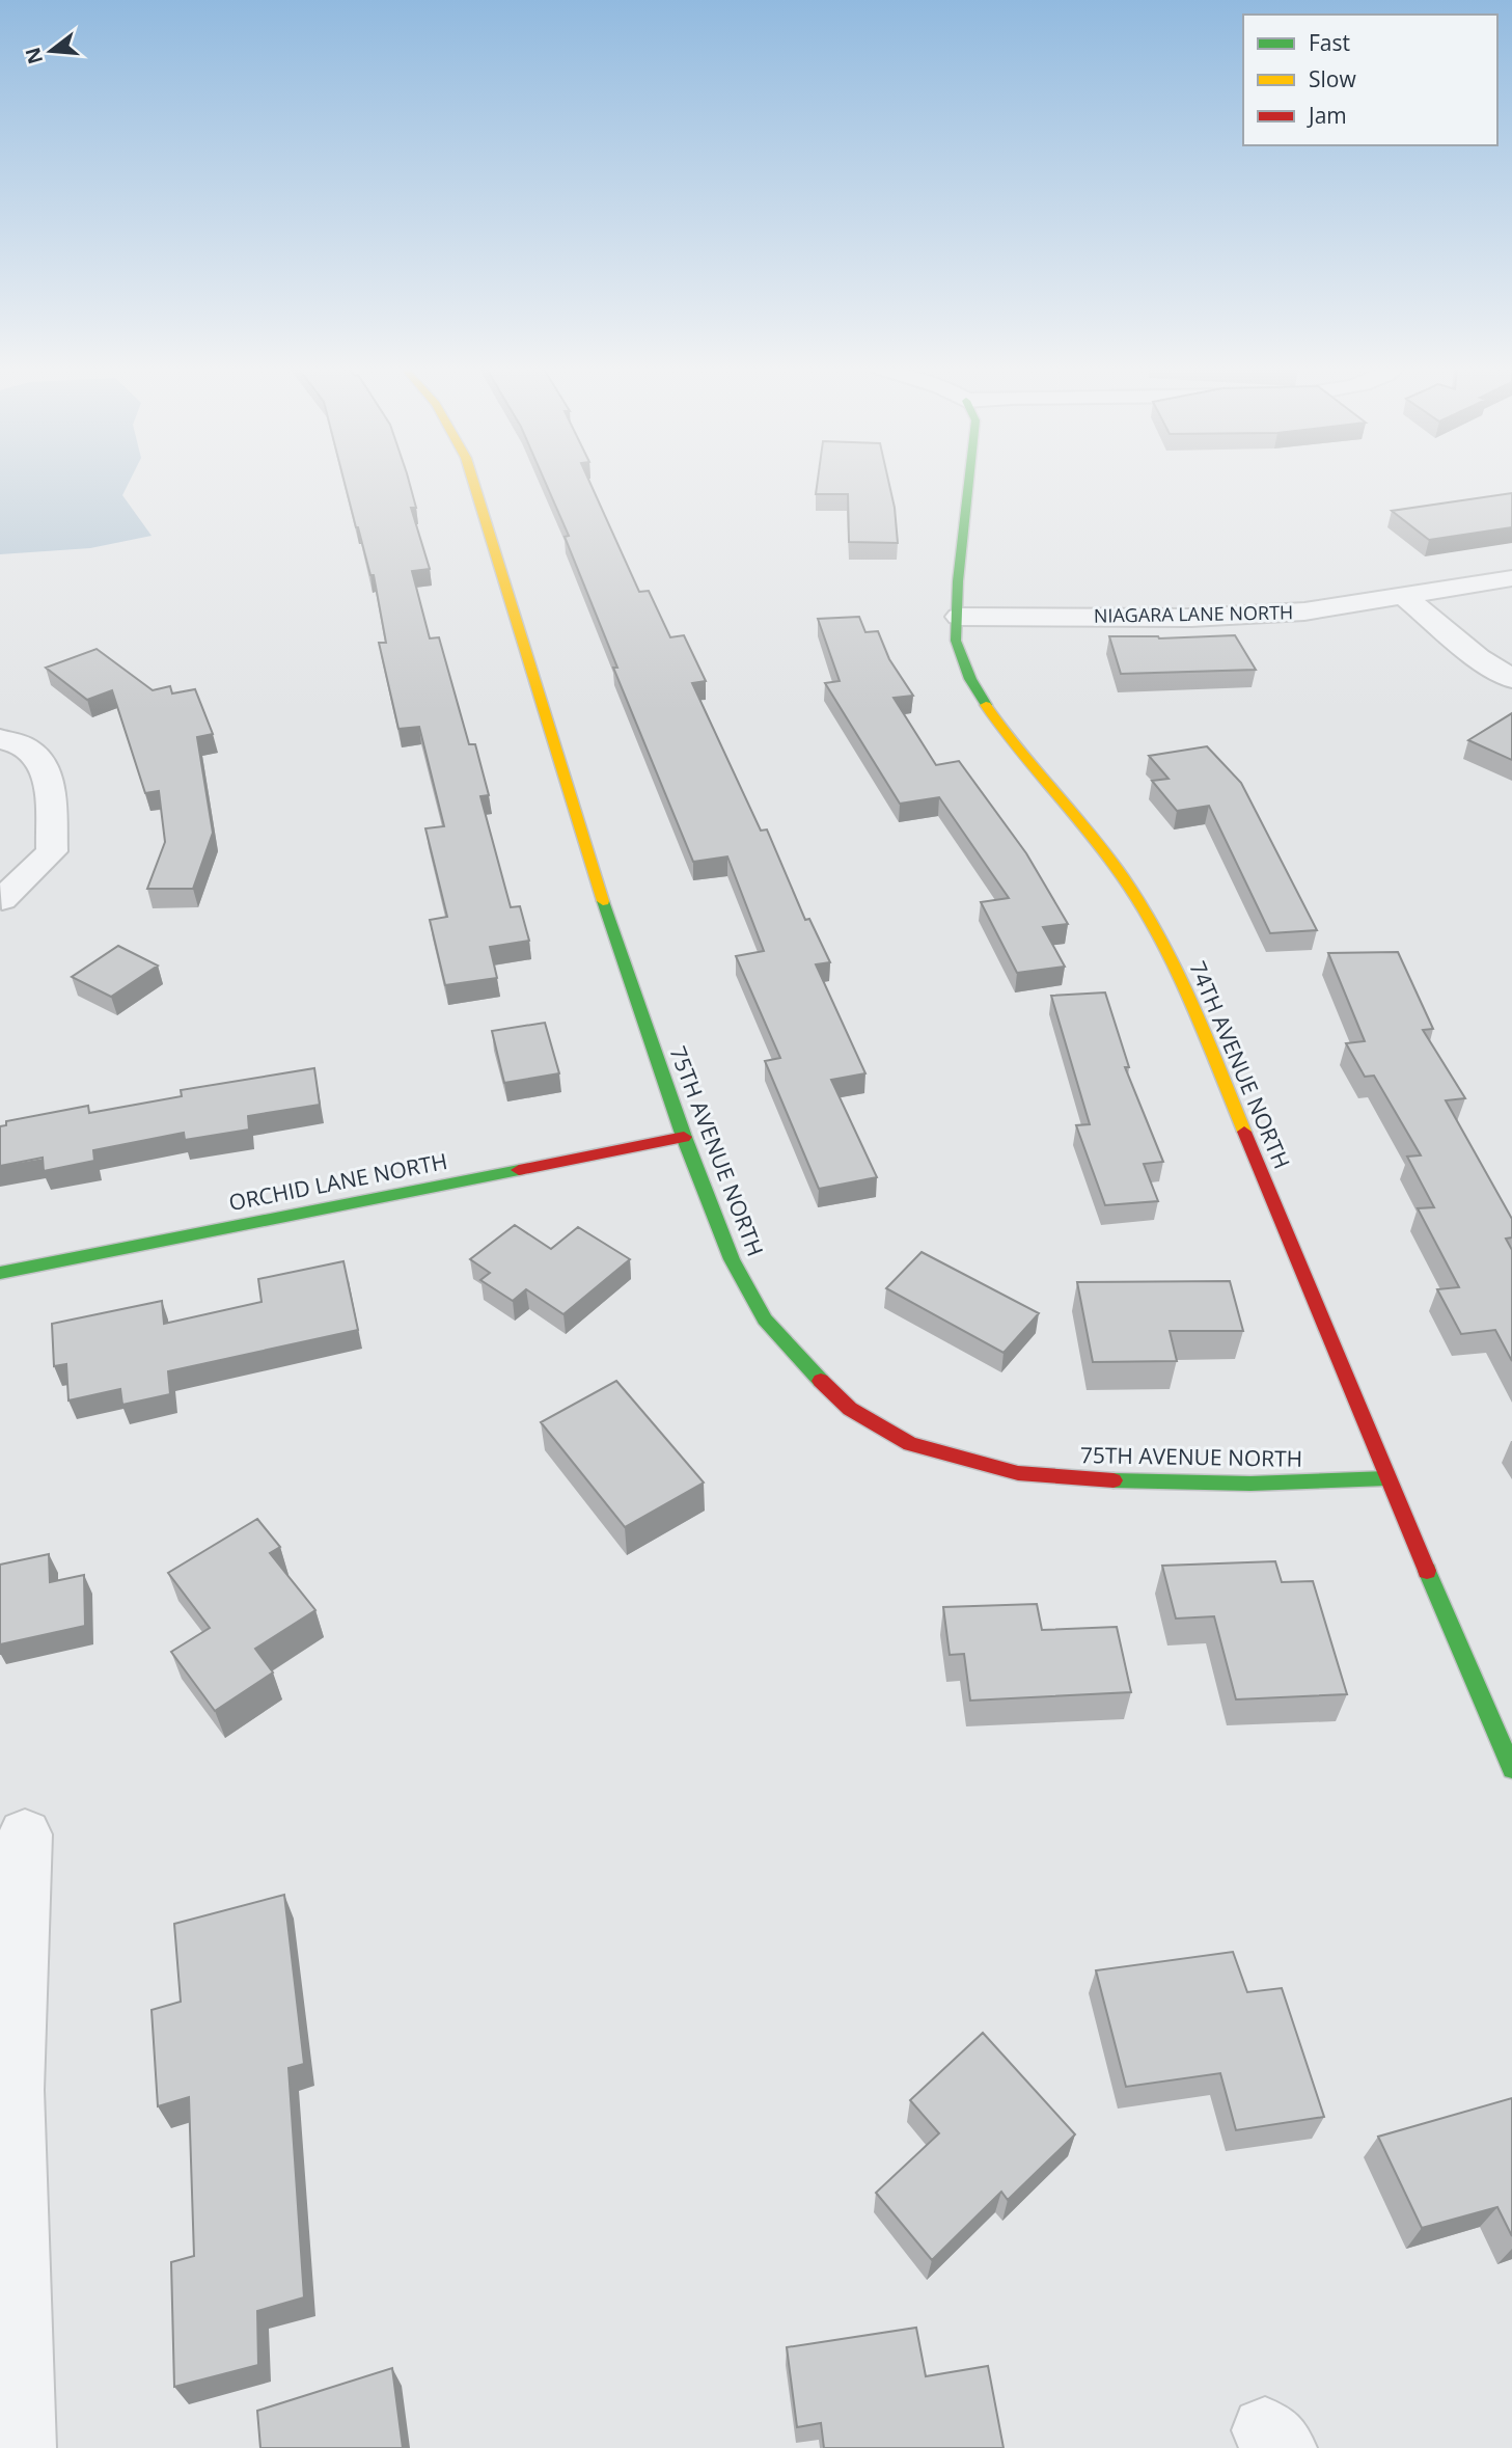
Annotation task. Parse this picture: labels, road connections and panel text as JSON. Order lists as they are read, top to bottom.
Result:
{
  "streets": {
    "street": [
      "NIAGARA LANE NORTH",
      "74TH AVENUE NORTH",
      "75TH AVENUE NORTH",
      "ORCHID LANE NORTH"
    ]
  },
  "crossings": [
    ["NIAGARA LANE NORTH", "74TH AVENUE NORTH"],
    ["74TH AVENUE NORTH", "75TH AVENUE NORTH"],
    ["75TH AVENUE NORTH", "ORCHID LANE NORTH"]
  ],
  "legend": ["Fast", "Slow", "Jam"],
  "north": "left"
}
